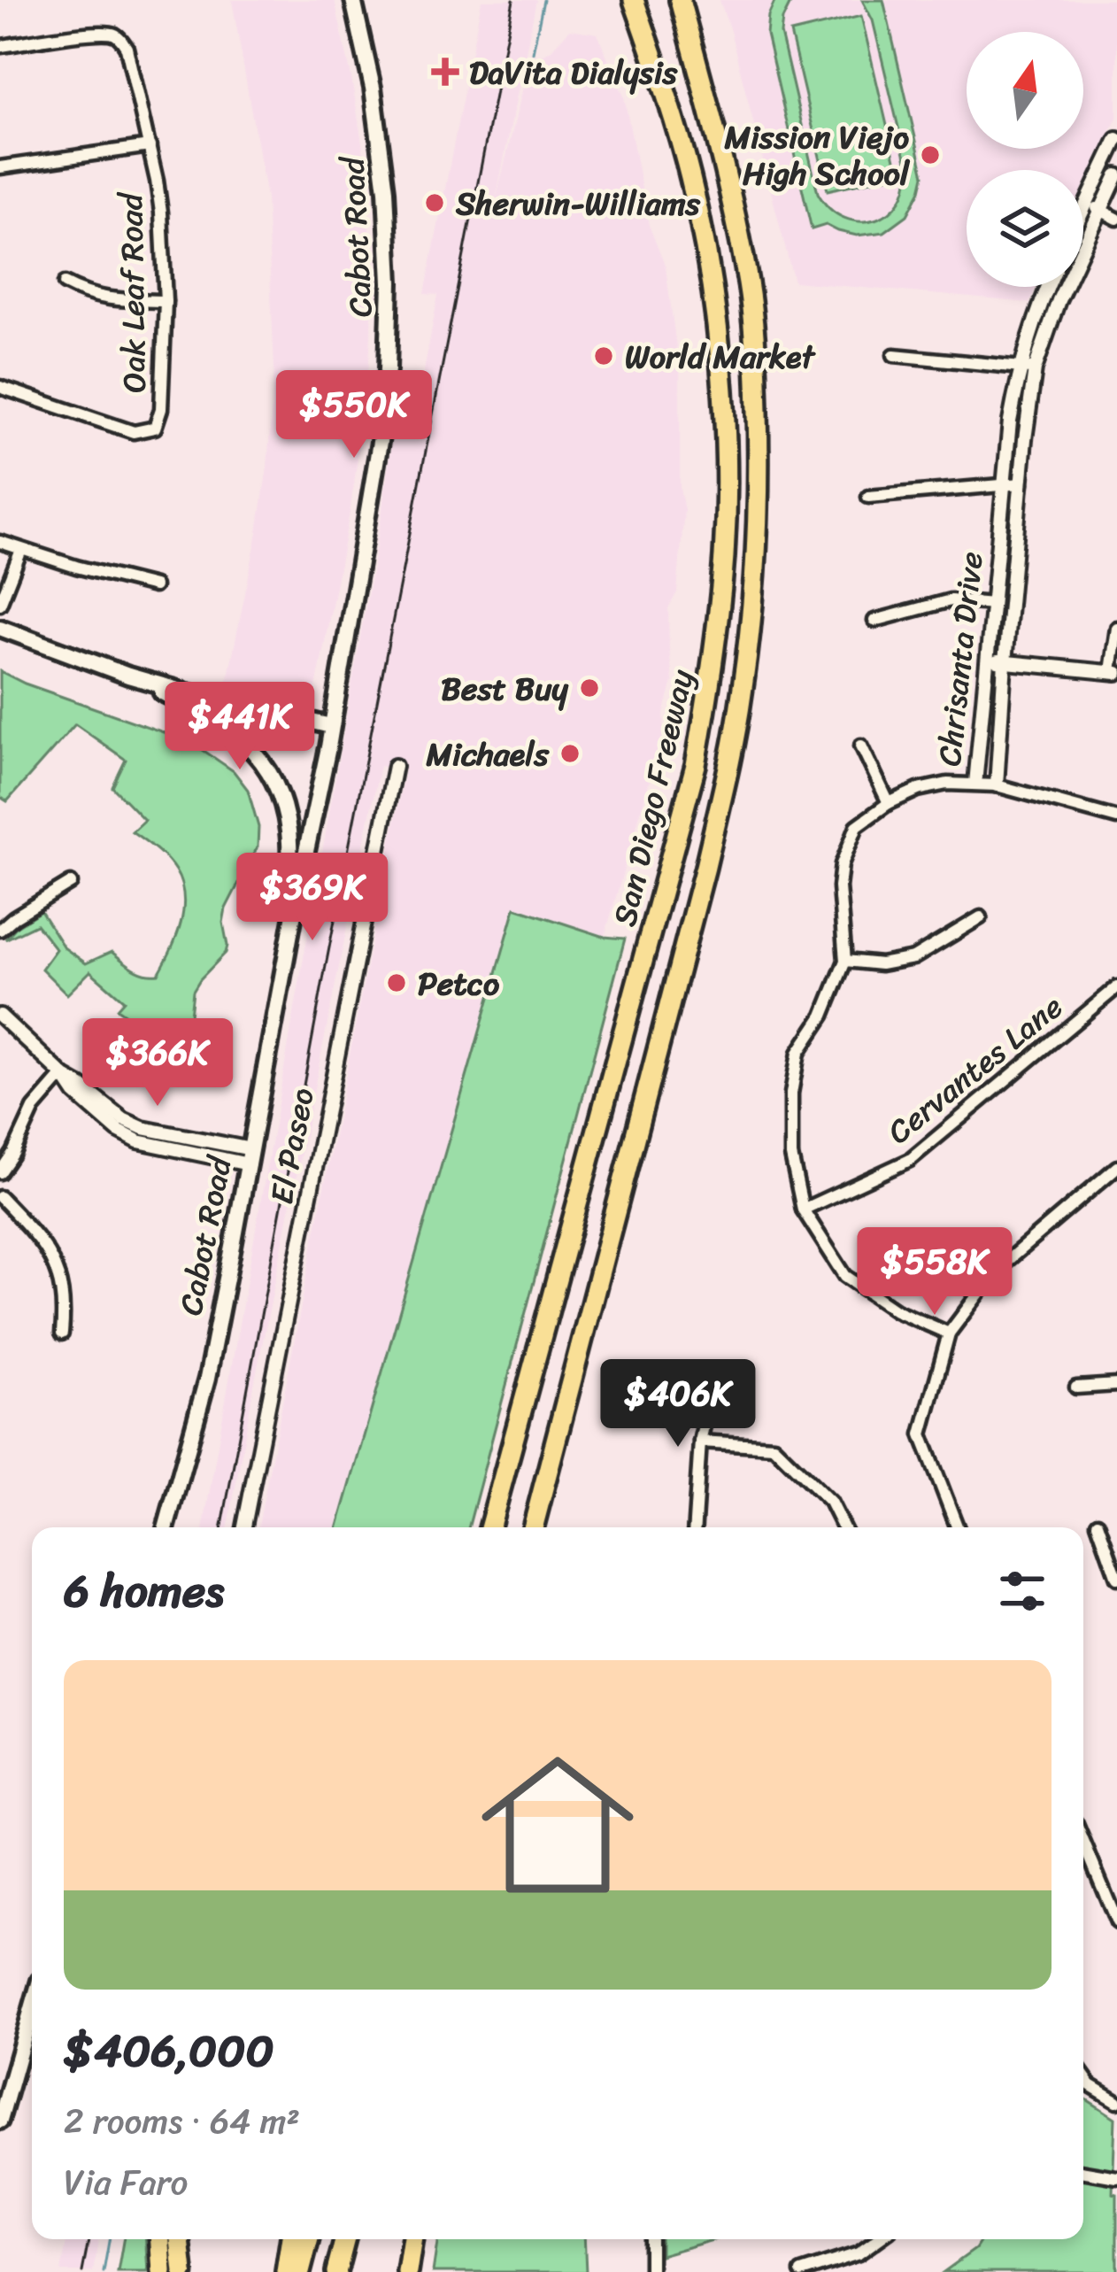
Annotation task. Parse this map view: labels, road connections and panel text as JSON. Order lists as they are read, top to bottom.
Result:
{
  "streets": {
    "highway": ["San Diego Freeway"],
    "main road": ["Cabot Road"],
    "street": [
      "Oak Leaf Road",
      "Chrisanta Drive",
      "Cervantes Lane",
      "El Paseo"
    ]
  },
  "crossings": [
    ["Chrisanta Drive", "Cervantes Lane"]
  ],
  "places": {
    "health": ["DaVita Dialysis"],
    "other": [
      "Mission Viejo High School",
      "Sherwin-Williams",
      "World Market",
      "Best Buy",
      "Michaels",
      "Petco"
    ]
  },
  "north": "top",
  "page": {
    "price": [
      "$550K",
      "$441K",
      "$369K",
      "$366K",
      "$558K",
      "$406K"
    ],
    "heading": "6 homes",
    "list": [
      {
        "name": "$406,000",
        "note": "2 rooms · 64 m² · Via Faro"
      }
    ]
  }
}
